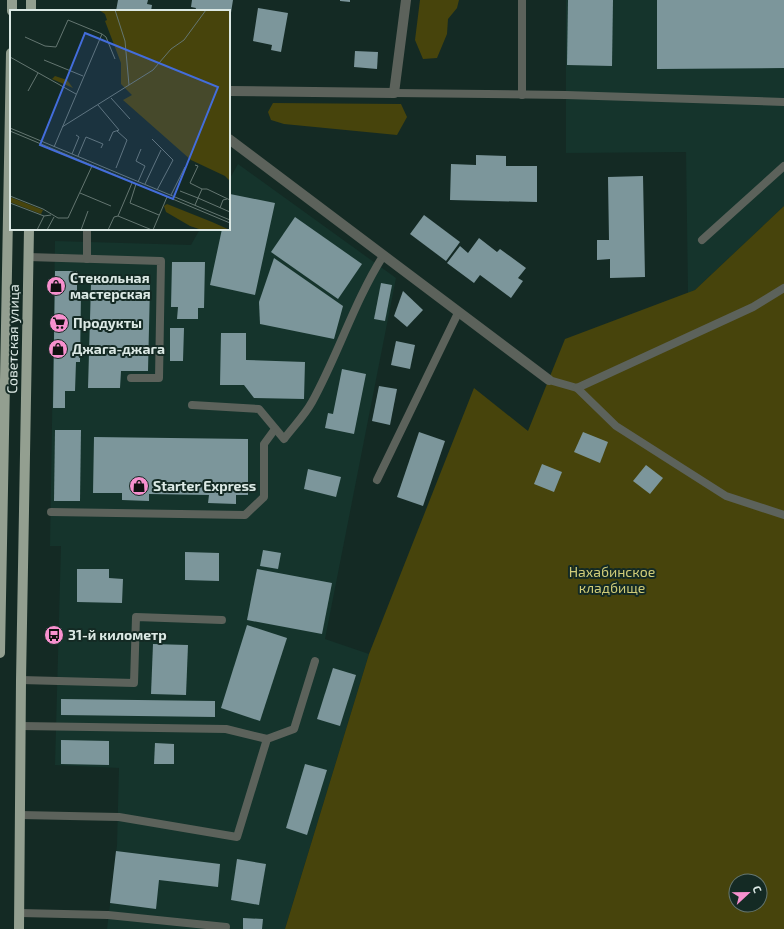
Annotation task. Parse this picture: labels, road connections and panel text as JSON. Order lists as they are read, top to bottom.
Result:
{
  "streets": {
    "main road": ["Советская улица"]
  },
  "parks": ["Нахабинское кладбище"],
  "places": {
    "shop": ["Стекольная мастерская", "Джага-джага", "Starter Express"],
    "supermarket": ["Продукты"],
    "bus stop": ["31-й километр"]
  },
  "north": "right"
}
